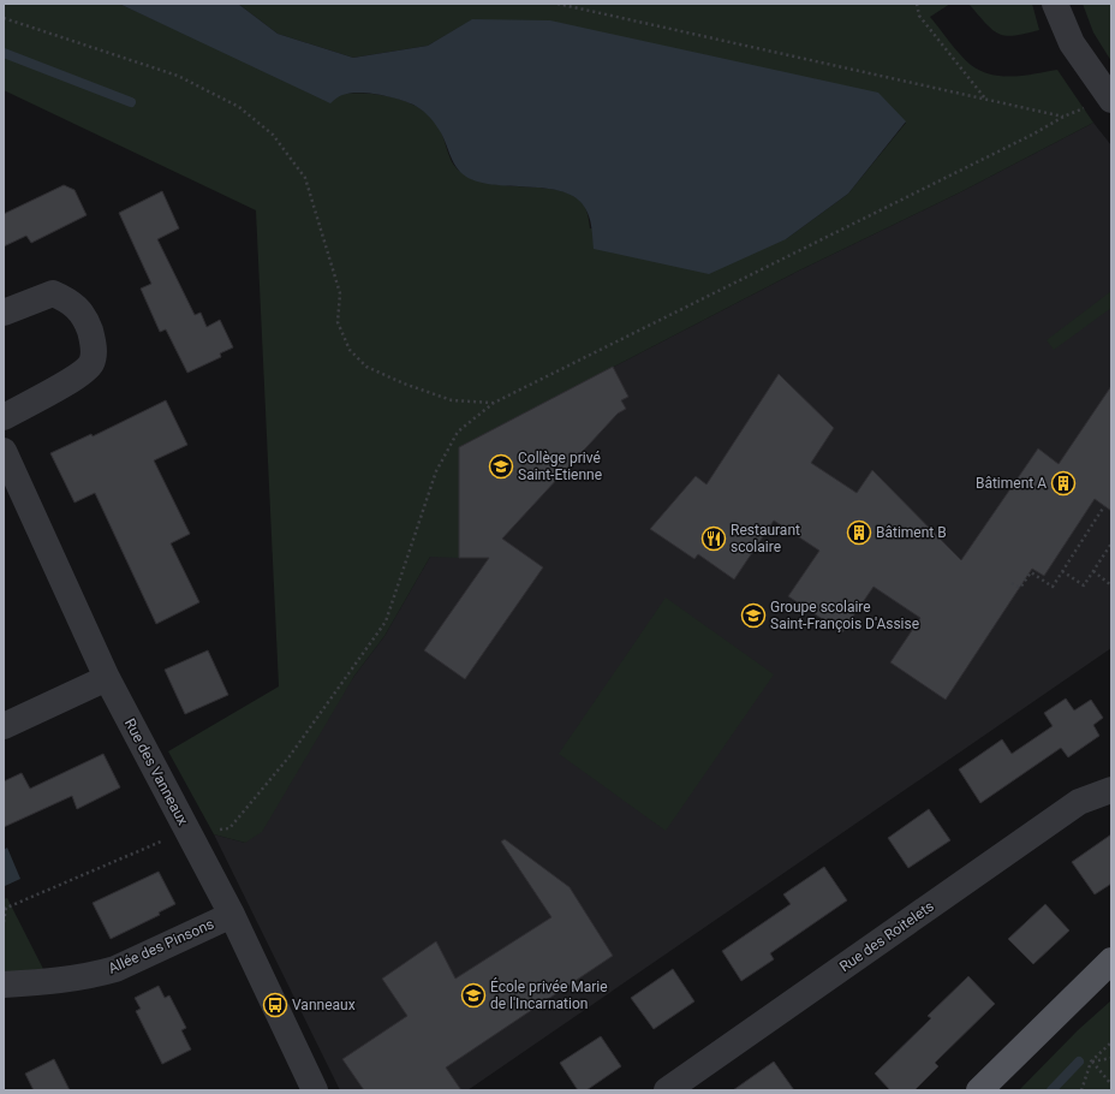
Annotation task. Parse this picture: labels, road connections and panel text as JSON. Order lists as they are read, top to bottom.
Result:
{
  "streets": {
    "street": ["Rue des Vanneaux", "Rue des Roitelets", "Allée des Pinsons"]
  },
  "crossings": [
    ["Rue des Vanneaux", "Allée des Pinsons"]
  ],
  "places": {
    "school or university": ["Collège privé Saint-Etienne", "Groupe scolaire Saint-François D'Assise", "École privée Marie de l'Incarnation"],
    "building": ["Bâtiment A", "Bâtiment B"],
    "restaurant": ["Restaurant scolaire"],
    "bus stop": ["Vanneaux"]
  }
}
